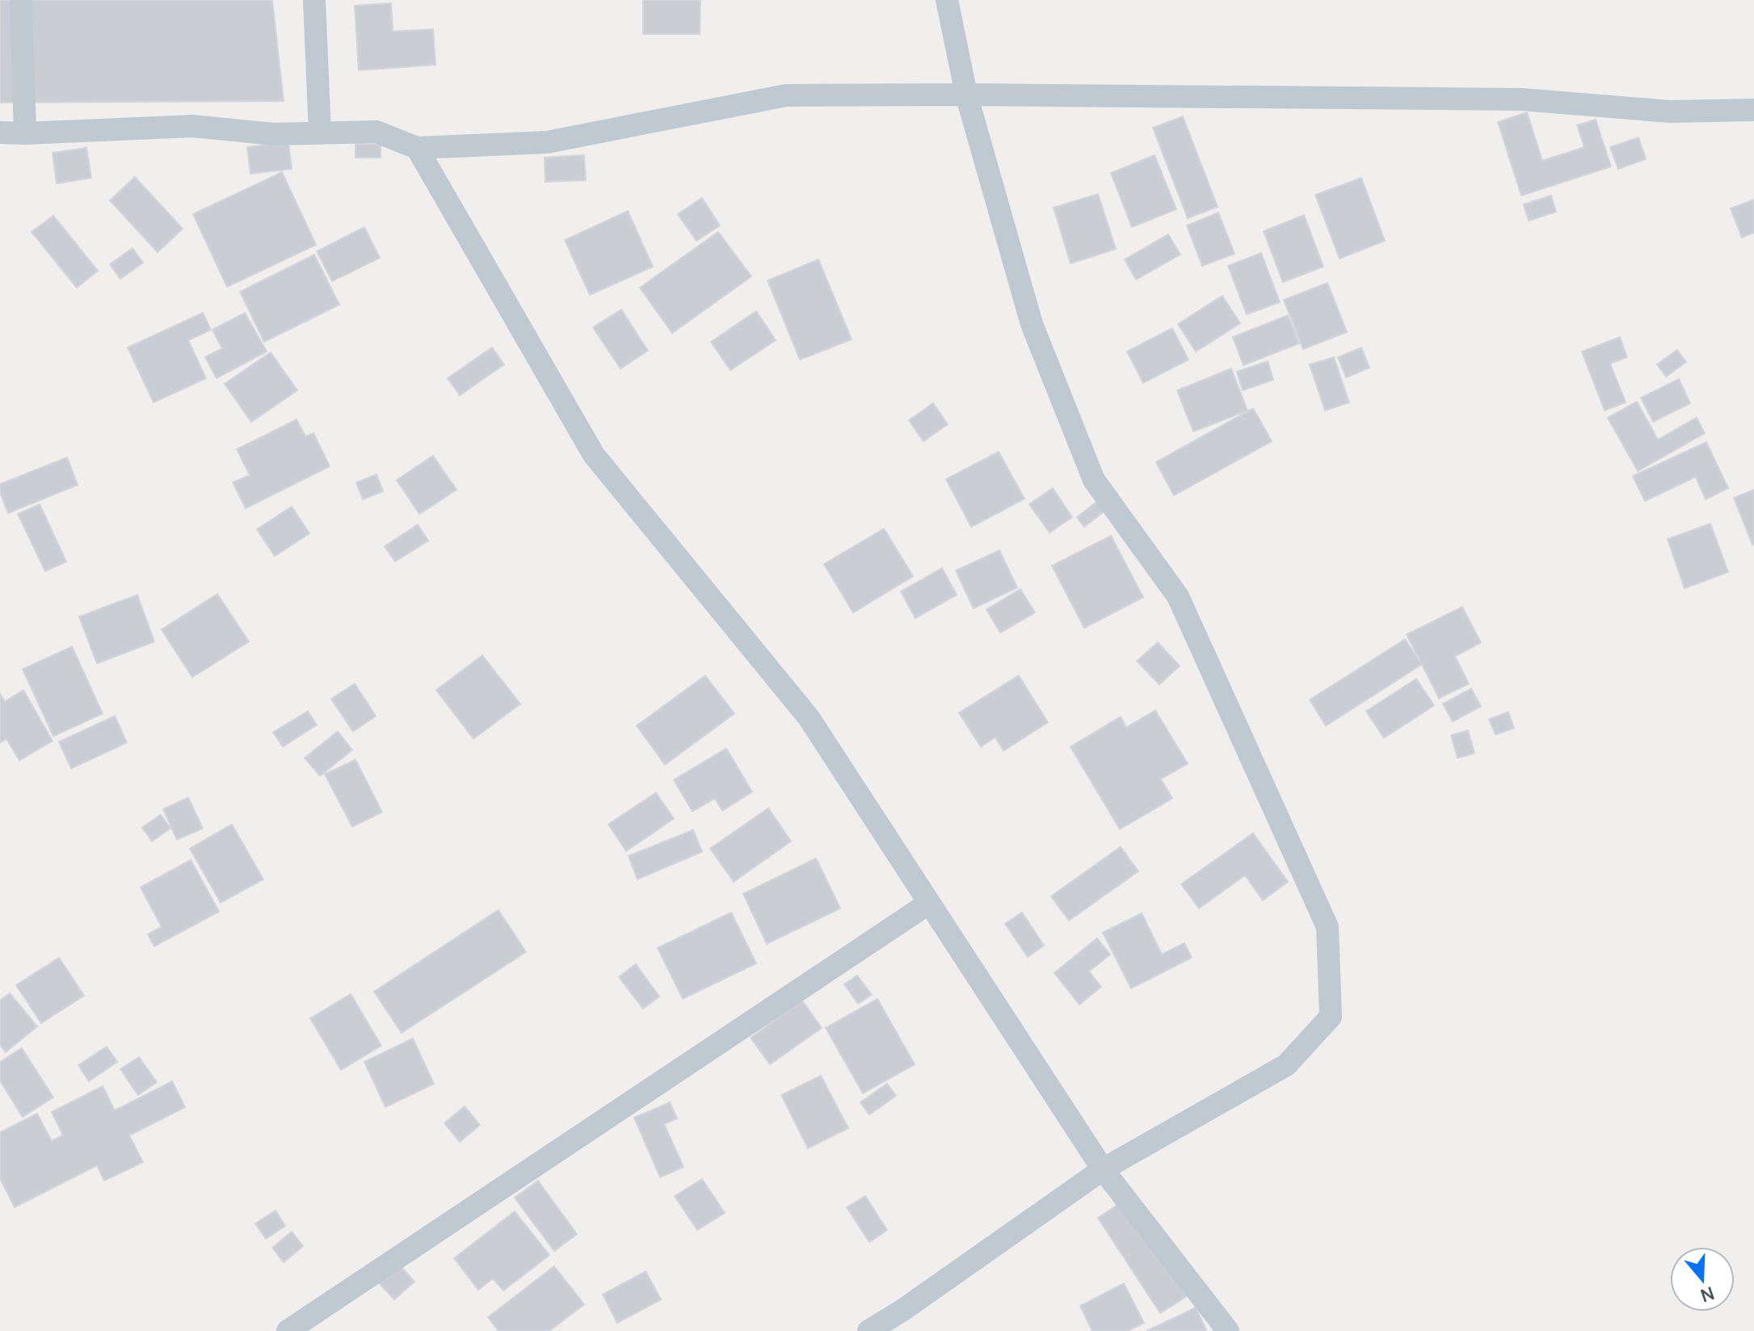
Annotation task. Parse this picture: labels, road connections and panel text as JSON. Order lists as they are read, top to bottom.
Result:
{
  "north": "bottom"
}
